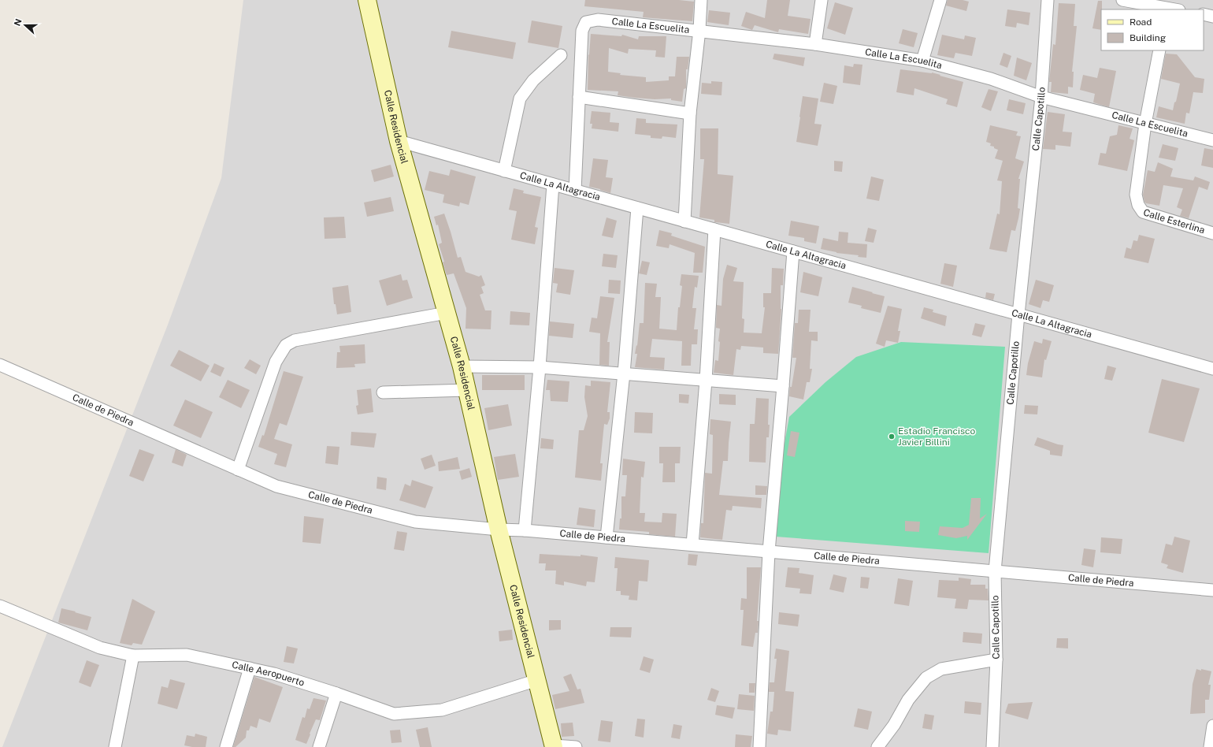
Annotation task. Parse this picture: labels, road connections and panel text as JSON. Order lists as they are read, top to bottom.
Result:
{
  "streets": {
    "main road": ["Calle Residencial"],
    "street": [
      "Calle La Escuelita",
      "Calle Capotillo",
      "Calle La Altagracia",
      "Calle Esterlina",
      "Calle de Piedra",
      "Calle Aeropuerto"
    ]
  },
  "crossings": [
    ["Calle La Escuelita", "Calle Capotillo"],
    ["Calle La Escuelita", "Calle Esterlina"],
    ["Calle Capotillo", "Calle La Altagracia"],
    ["Calle Capotillo", "Calle de Piedra"],
    ["Calle Residencial", "Calle La Altagracia"],
    ["Calle Residencial", "Calle de Piedra"],
    ["Calle Residencial", "Calle Aeropuerto"]
  ],
  "places": ["Estadio Francisco Javier Billini"],
  "legend": ["Road", "Building"],
  "north": "left"
}
